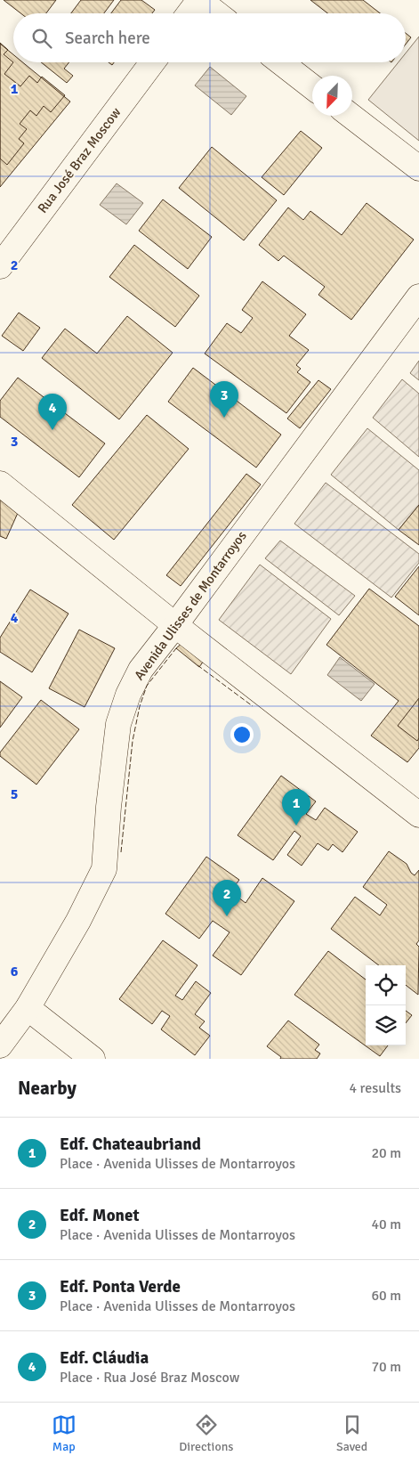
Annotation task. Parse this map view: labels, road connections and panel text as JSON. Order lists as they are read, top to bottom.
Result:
{
  "streets": {
    "street": ["Rua José Braz Moscow", "Avenida Ulisses de Montarroyos"]
  },
  "north": "bottom left",
  "page": {
    "search": "Search here",
    "pins": [
      "3",
      "4",
      "1",
      "2"
    ],
    "heading": ["Nearby", "4 results"],
    "list": [
      {
        "mark": "1",
        "name": "Edf. Chateaubriand",
        "note": "Place · Avenida Ulisses de Montarroyos",
        "value": "20 m"
      },
      {
        "mark": "2",
        "name": "Edf. Monet",
        "note": "Place · Avenida Ulisses de Montarroyos",
        "value": "40 m"
      },
      {
        "mark": "3",
        "name": "Edf. Ponta Verde",
        "note": "Place · Avenida Ulisses de Montarroyos",
        "value": "60 m"
      },
      {
        "mark": "4",
        "name": "Edf. Cláudia",
        "note": "Place · Rua José Braz Moscow",
        "value": "70 m"
      }
    ],
    "nav": ["Map", "Directions", "Saved"]
  },
  "grid": {
    "rows": [
      "1",
      "2",
      "3",
      "4",
      "5",
      "6"
    ]
  }
}
